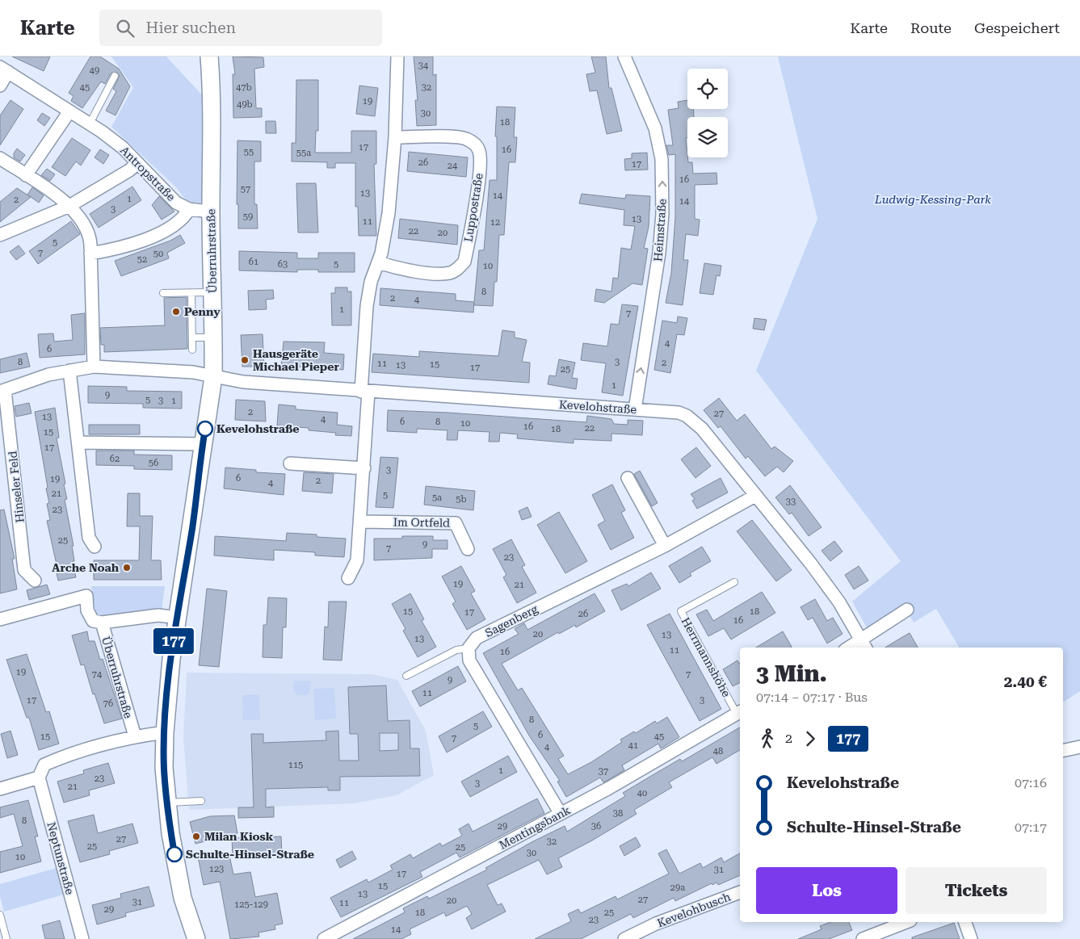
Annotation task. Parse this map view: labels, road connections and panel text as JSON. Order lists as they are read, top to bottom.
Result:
{
  "streets": {
    "main road": ["Überruhrstraße"],
    "street": [
      "Antropstraße",
      "Luppostraße",
      "Heimstraße",
      "Kevelohstraße",
      "Hinseler Feld",
      "Im Ortfeld",
      "Sagenberg",
      "Mentingsbank",
      "Neptunstraße",
      "Kevelohbusch"
    ],
    "lane": ["Herrmannshöhe"]
  },
  "crossings": [
    ["Antropstraße", "Überruhrstraße"],
    ["Heimstraße", "Kevelohstraße"],
    ["Überruhrstraße", "Kevelohstraße"],
    ["Überruhrstraße", "Hinseler Feld"],
    ["Kevelohstraße", "Hinseler Feld"],
    ["Kevelohstraße", "Sagenberg"],
    ["Herrmannshöhe", "Mentingsbank"]
  ],
  "one_way": ["Heimstraße"],
  "parks": ["Ludwig-Kessing-Park"],
  "places": [
    "Penny",
    "Hausgeräte Michael Pieper",
    "Kevelohstraße",
    "Arche Noah",
    "Milan Kiosk",
    "Schulte-Hinsel-Straße"
  ],
  "lines": ["bus line 177"],
  "house_numbers": [
    "34",
    "49",
    "45",
    "47b",
    "32",
    "19",
    "49b",
    "30",
    "18",
    "17",
    "16",
    "55",
    "55a",
    "26",
    "17",
    "24",
    "16",
    "57",
    "13",
    "14",
    "1",
    "2",
    "14",
    "3",
    "59",
    "13",
    "11",
    "12",
    "22",
    "20",
    "5",
    "7",
    "50",
    "52",
    "61",
    "63",
    "5",
    "10",
    "8",
    "2",
    "4",
    "1",
    "7",
    "4",
    "6",
    "8",
    "3",
    "2",
    "11",
    "15",
    "13",
    "17",
    "25",
    "1",
    "9",
    "5",
    "3",
    "1",
    "2",
    "27",
    "13",
    "4",
    "6",
    "8",
    "10",
    "16",
    "22",
    "18",
    "15",
    "17",
    "62",
    "56",
    "3",
    "6",
    "19",
    "2",
    "4",
    "21",
    "5",
    "5a",
    "5b",
    "33",
    "23",
    "25",
    "9",
    "7",
    "23",
    "19",
    "21",
    "15",
    "18",
    "17",
    "26",
    "16",
    "20",
    "13",
    "13",
    "11",
    "16",
    "19",
    "74",
    "7",
    "9",
    "11",
    "17",
    "3",
    "76",
    "8",
    "5",
    "6",
    "15",
    "45",
    "7",
    "41",
    "4",
    "48",
    "115",
    "1",
    "37",
    "23",
    "3",
    "21",
    "40",
    "38",
    "8",
    "29",
    "36",
    "27",
    "32",
    "25",
    "25",
    "30",
    "10",
    "123",
    "31",
    "17",
    "15",
    "29a",
    "13",
    "27",
    "20",
    "31",
    "11",
    "125-129",
    "29",
    "18",
    "25",
    "23",
    "14"
  ],
  "page": {
    "header": "Karte",
    "search": "Hier suchen",
    "nav": ["Karte", "Route", "Gespeichert"],
    "on_map": "177",
    "heading": ["3 Min.", "07:14 – 07:17 · Bus", "2.40 €"],
    "legs": ["2", "177"],
    "list": [
      {
        "name": "Kevelohstraße",
        "value": "07:16"
      },
      {
        "name": "Schulte-Hinsel-Straße",
        "value": "07:17"
      }
    ],
    "buttons": ["Los", "Tickets"]
  }
}
